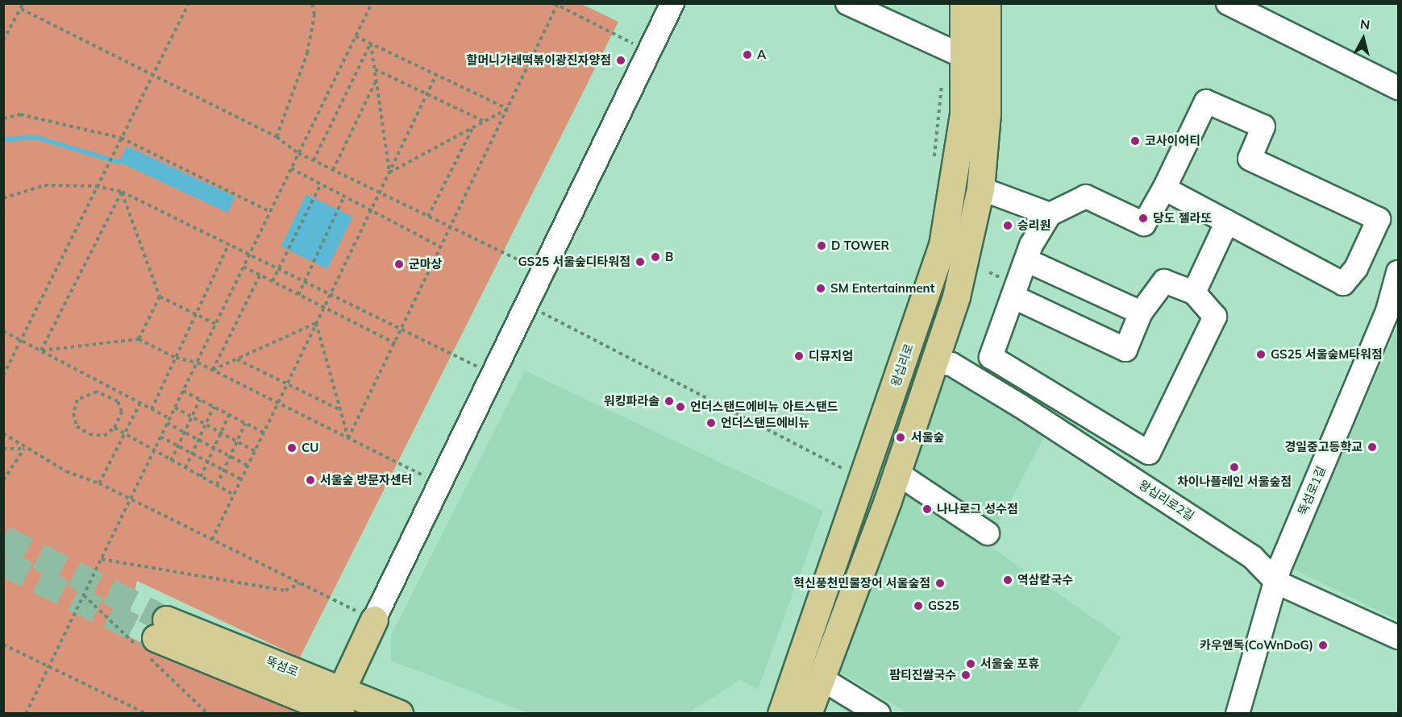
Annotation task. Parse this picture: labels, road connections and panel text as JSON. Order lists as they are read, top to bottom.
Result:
{
  "streets": {
    "main road": ["왕십리로", "뚝섬로"],
    "street": ["뚝섬로1길", "왕십리로2길"]
  },
  "crossings": [
    ["왕십리로", "왕십리로2길"],
    ["뚝섬로1길", "왕십리로2길"]
  ],
  "places": [
    "A",
    "할머니가래떡볶이광진자양점",
    "코사이어티",
    "당도 젤라또",
    "승리원",
    "D TOWER",
    "B",
    "GS25 서울숲디타워점",
    "군마상",
    "SM Entertainment",
    "GS25 서울숲M타워점",
    "디뮤지엄",
    "워킹파라솔",
    "언더스탠드에비뉴 아트스탠드",
    "언더스탠드에비뉴",
    "서울숲",
    "경일중고등학교",
    "CU",
    "차이나플레인 서울숲점",
    "서울숲 방문자센터",
    "나나로그 성수점",
    "역삼칼국수",
    "혁신풍천민물장어 서울숲점",
    "GS25",
    "카우앤독(CoWnDoG)",
    "서울숲 포휴",
    "팜티진쌀국수"
  ],
  "north": "top"
}
